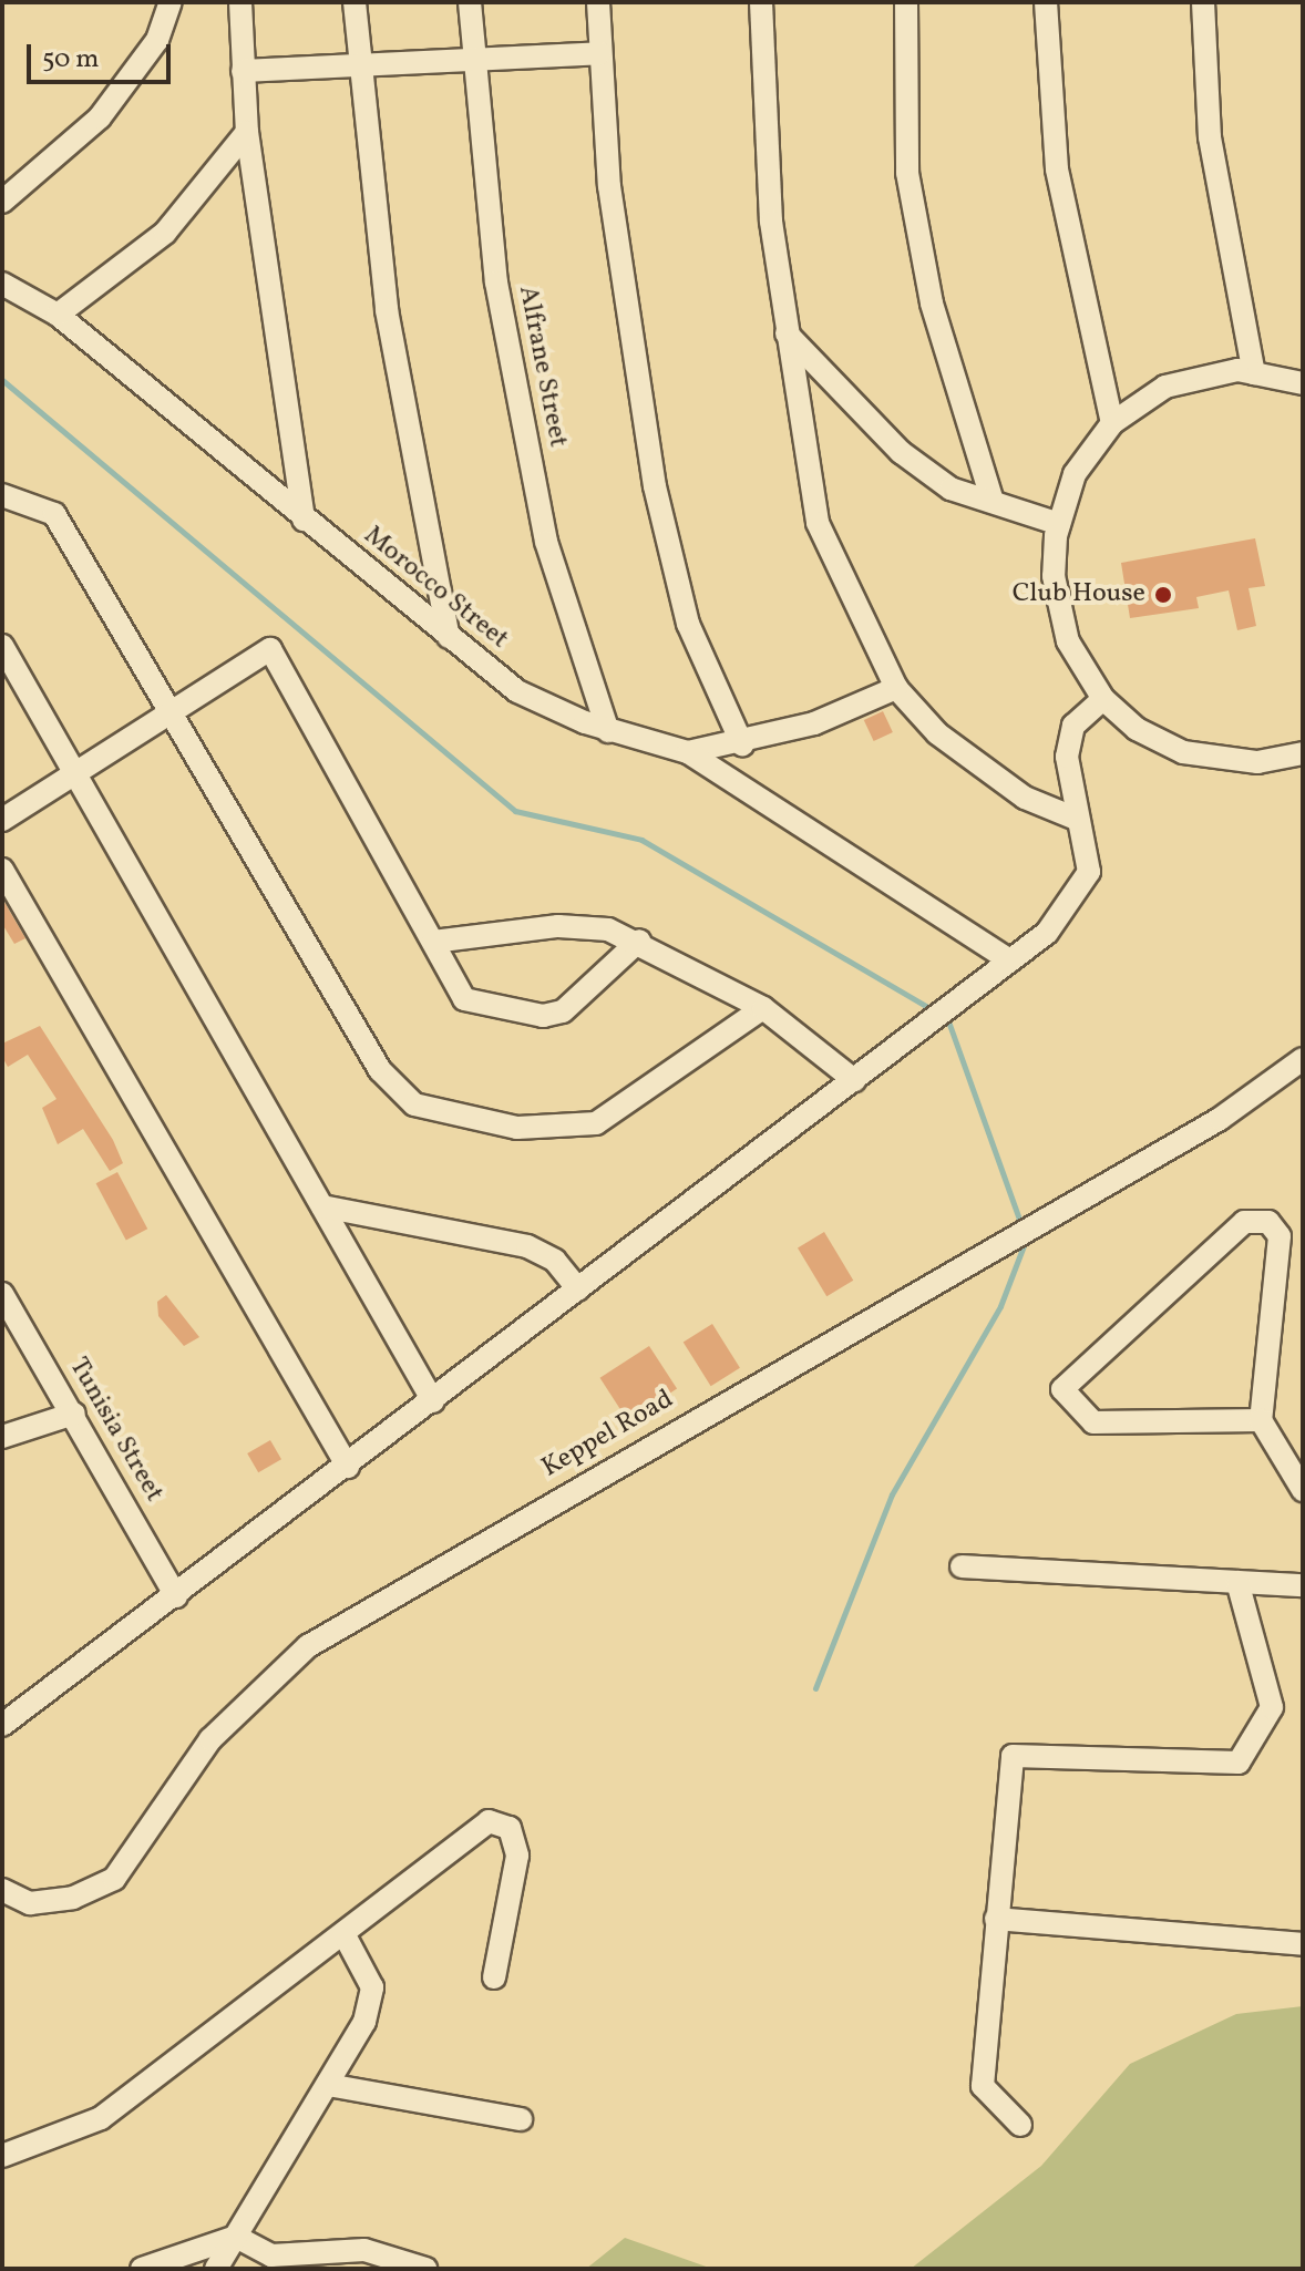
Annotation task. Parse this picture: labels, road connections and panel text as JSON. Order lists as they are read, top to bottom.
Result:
{
  "streets": {
    "street": [
      "Alfrane Street",
      "Morocco Street",
      "Tunisia Street",
      "Keppel Road"
    ]
  },
  "crossings": [
    ["Alfrane Street", "Morocco Street"]
  ],
  "places": ["Club House"],
  "scale_bar": "50 m"
}
